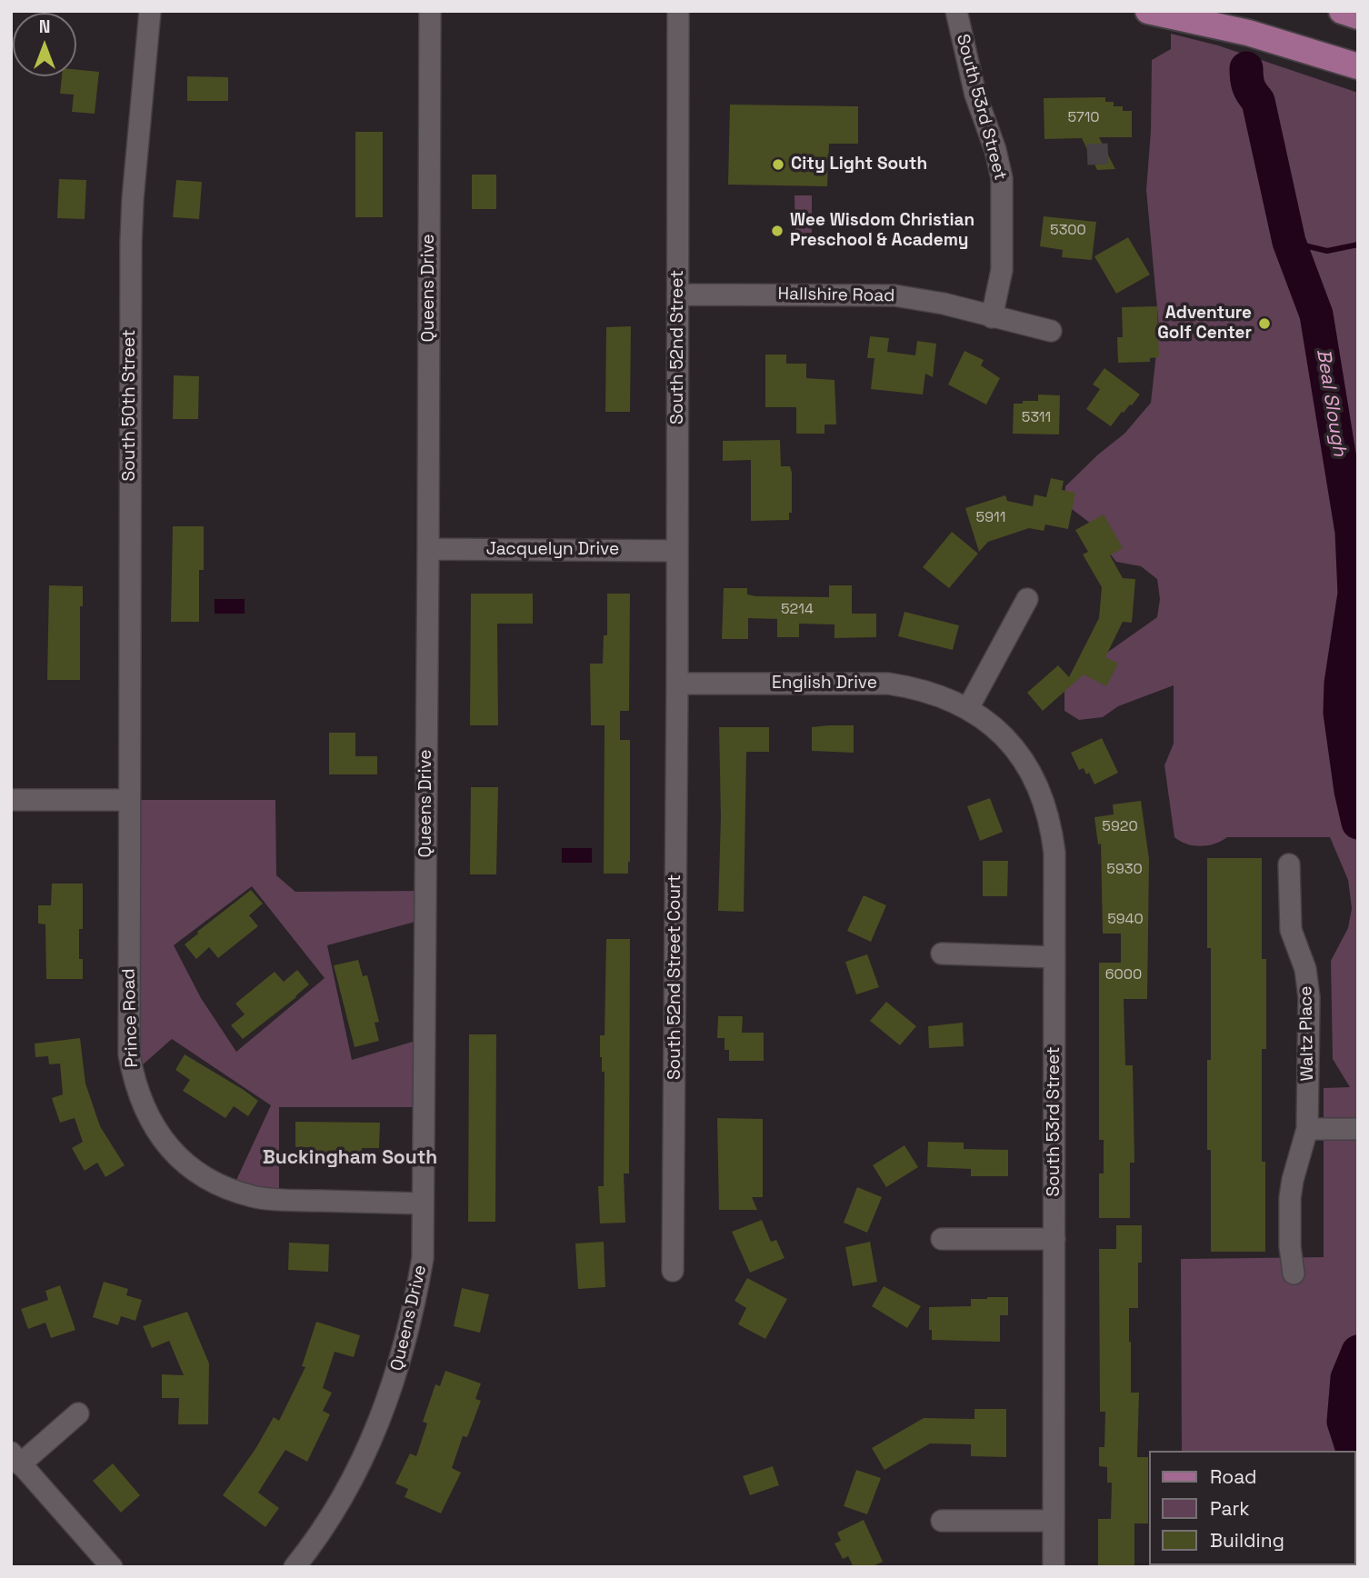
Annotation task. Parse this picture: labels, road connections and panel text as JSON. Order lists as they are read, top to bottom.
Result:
{
  "streets": {
    "street": [
      "South 53rd Street",
      "Queens Drive",
      "Hallshire Road",
      "South 52nd Street",
      "South 50th Street",
      "Jacquelyn Drive",
      "English Drive",
      "South 52nd Street Court",
      "Prince Road",
      "Waltz Place"
    ]
  },
  "crossings": [
    ["South 53rd Street", "Hallshire Road"],
    ["South 53rd Street", "English Drive"],
    ["Queens Drive", "Jacquelyn Drive"],
    ["Queens Drive", "Prince Road"],
    ["Hallshire Road", "South 52nd Street"],
    ["South 52nd Street", "Jacquelyn Drive"],
    ["South 52nd Street", "English Drive"],
    ["South 52nd Street", "South 52nd Street Court"],
    ["South 50th Street", "Prince Road"],
    ["English Drive", "South 52nd Street Court"]
  ],
  "districts": ["Buckingham South"],
  "water": ["Beal Slough"],
  "places": ["City Light South", "Wee Wisdom Christian Preschool & Academy", "Adventure Golf Center"],
  "house_numbers": [
    "5710",
    "5300",
    "5311",
    "5911",
    "5214",
    "5920",
    "5930",
    "5940",
    "6000"
  ],
  "legend": ["Road", "Park", "Building"],
  "north": "top"
}
